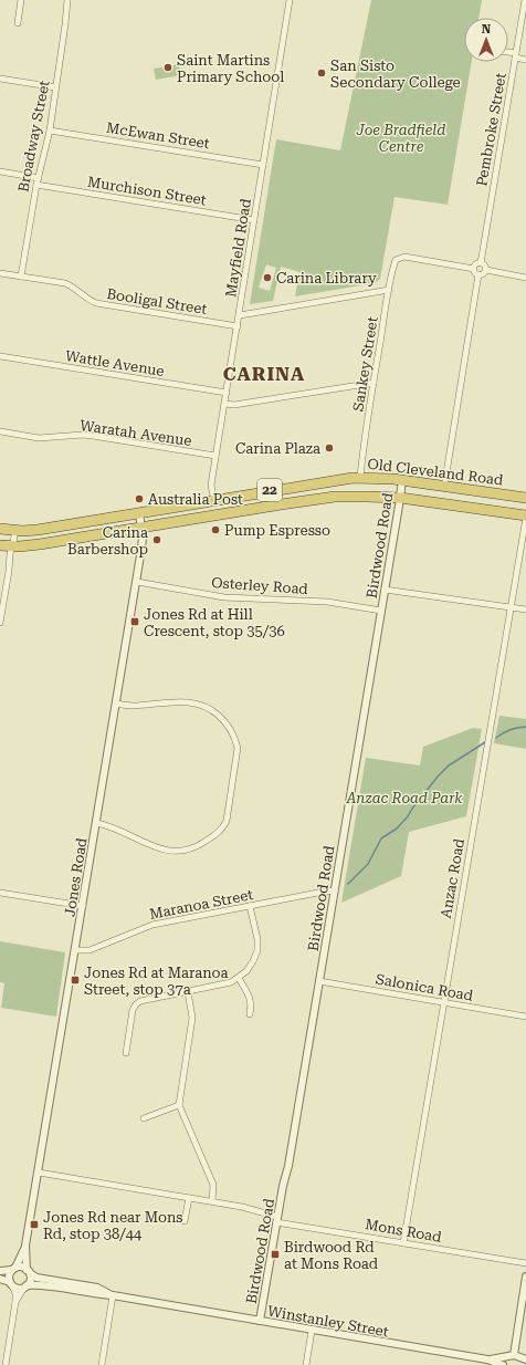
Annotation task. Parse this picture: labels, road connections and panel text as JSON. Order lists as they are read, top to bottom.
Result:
{
  "streets": {
    "highway": ["Old Cleveland Road", "22"],
    "street": [
      "Pembroke Street",
      "McEwan Street",
      "Broadway Street",
      "Murchison Street",
      "Mayfield Road",
      "Booligal Street",
      "Wattle Avenue",
      "Sankey Street",
      "Waratah Avenue",
      "Birdwood Road",
      "Osterley Road",
      "Jones Road",
      "Anzac Road",
      "Maranoa Street",
      "Salonica Road",
      "Mons Road",
      "Winstanley Street"
    ]
  },
  "crossings": [
    ["Pembroke Street", "Sankey Street"],
    ["McEwan Street", "Broadway Street"],
    ["McEwan Street", "Mayfield Road"],
    ["Broadway Street", "Murchison Street"],
    ["Broadway Street", "Booligal Street"],
    ["Murchison Street", "Mayfield Road"],
    ["Mayfield Road", "Booligal Street"],
    ["Mayfield Road", "Wattle Avenue"],
    ["Mayfield Road", "Waratah Avenue"],
    ["Mayfield Road", "Old Cleveland Road"],
    ["Sankey Street", "Old Cleveland Road"],
    ["Old Cleveland Road", "Birdwood Road"],
    ["Old Cleveland Road", "Jones Road"],
    ["22", "Birdwood Road"],
    ["22", "Jones Road"],
    ["22", "Anzac Road"],
    ["Birdwood Road", "Osterley Road"],
    ["Birdwood Road", "Maranoa Street"],
    ["Birdwood Road", "Salonica Road"],
    ["Birdwood Road", "Mons Road"],
    ["Birdwood Road", "Winstanley Street"],
    ["Osterley Road", "Jones Road"],
    ["Jones Road", "Maranoa Street"],
    ["Jones Road", "Mons Road"],
    ["Jones Road", "Winstanley Street"],
    ["Anzac Road", "Salonica Road"],
    ["Anzac Road", "Mons Road"]
  ],
  "districts": ["CARINA"],
  "parks": ["Joe Bradfield Centre", "Anzac Road Park"],
  "places": {
    "other": [
      "Saint Martins Primary School",
      "San Sisto Secondary College",
      "Carina Library",
      "Carina Plaza",
      "Australia Post",
      "Pump Espresso",
      "Carina Barbershop"
    ],
    "transit": [
      "Jones Rd at Hill Crescent, stop 35/36",
      "Jones Rd at Maranoa Street, stop 37a",
      "Jones Rd near Mons Rd, stop 38/44",
      "Birdwood Rd at Mons Road"
    ]
  },
  "north": "top"
}
